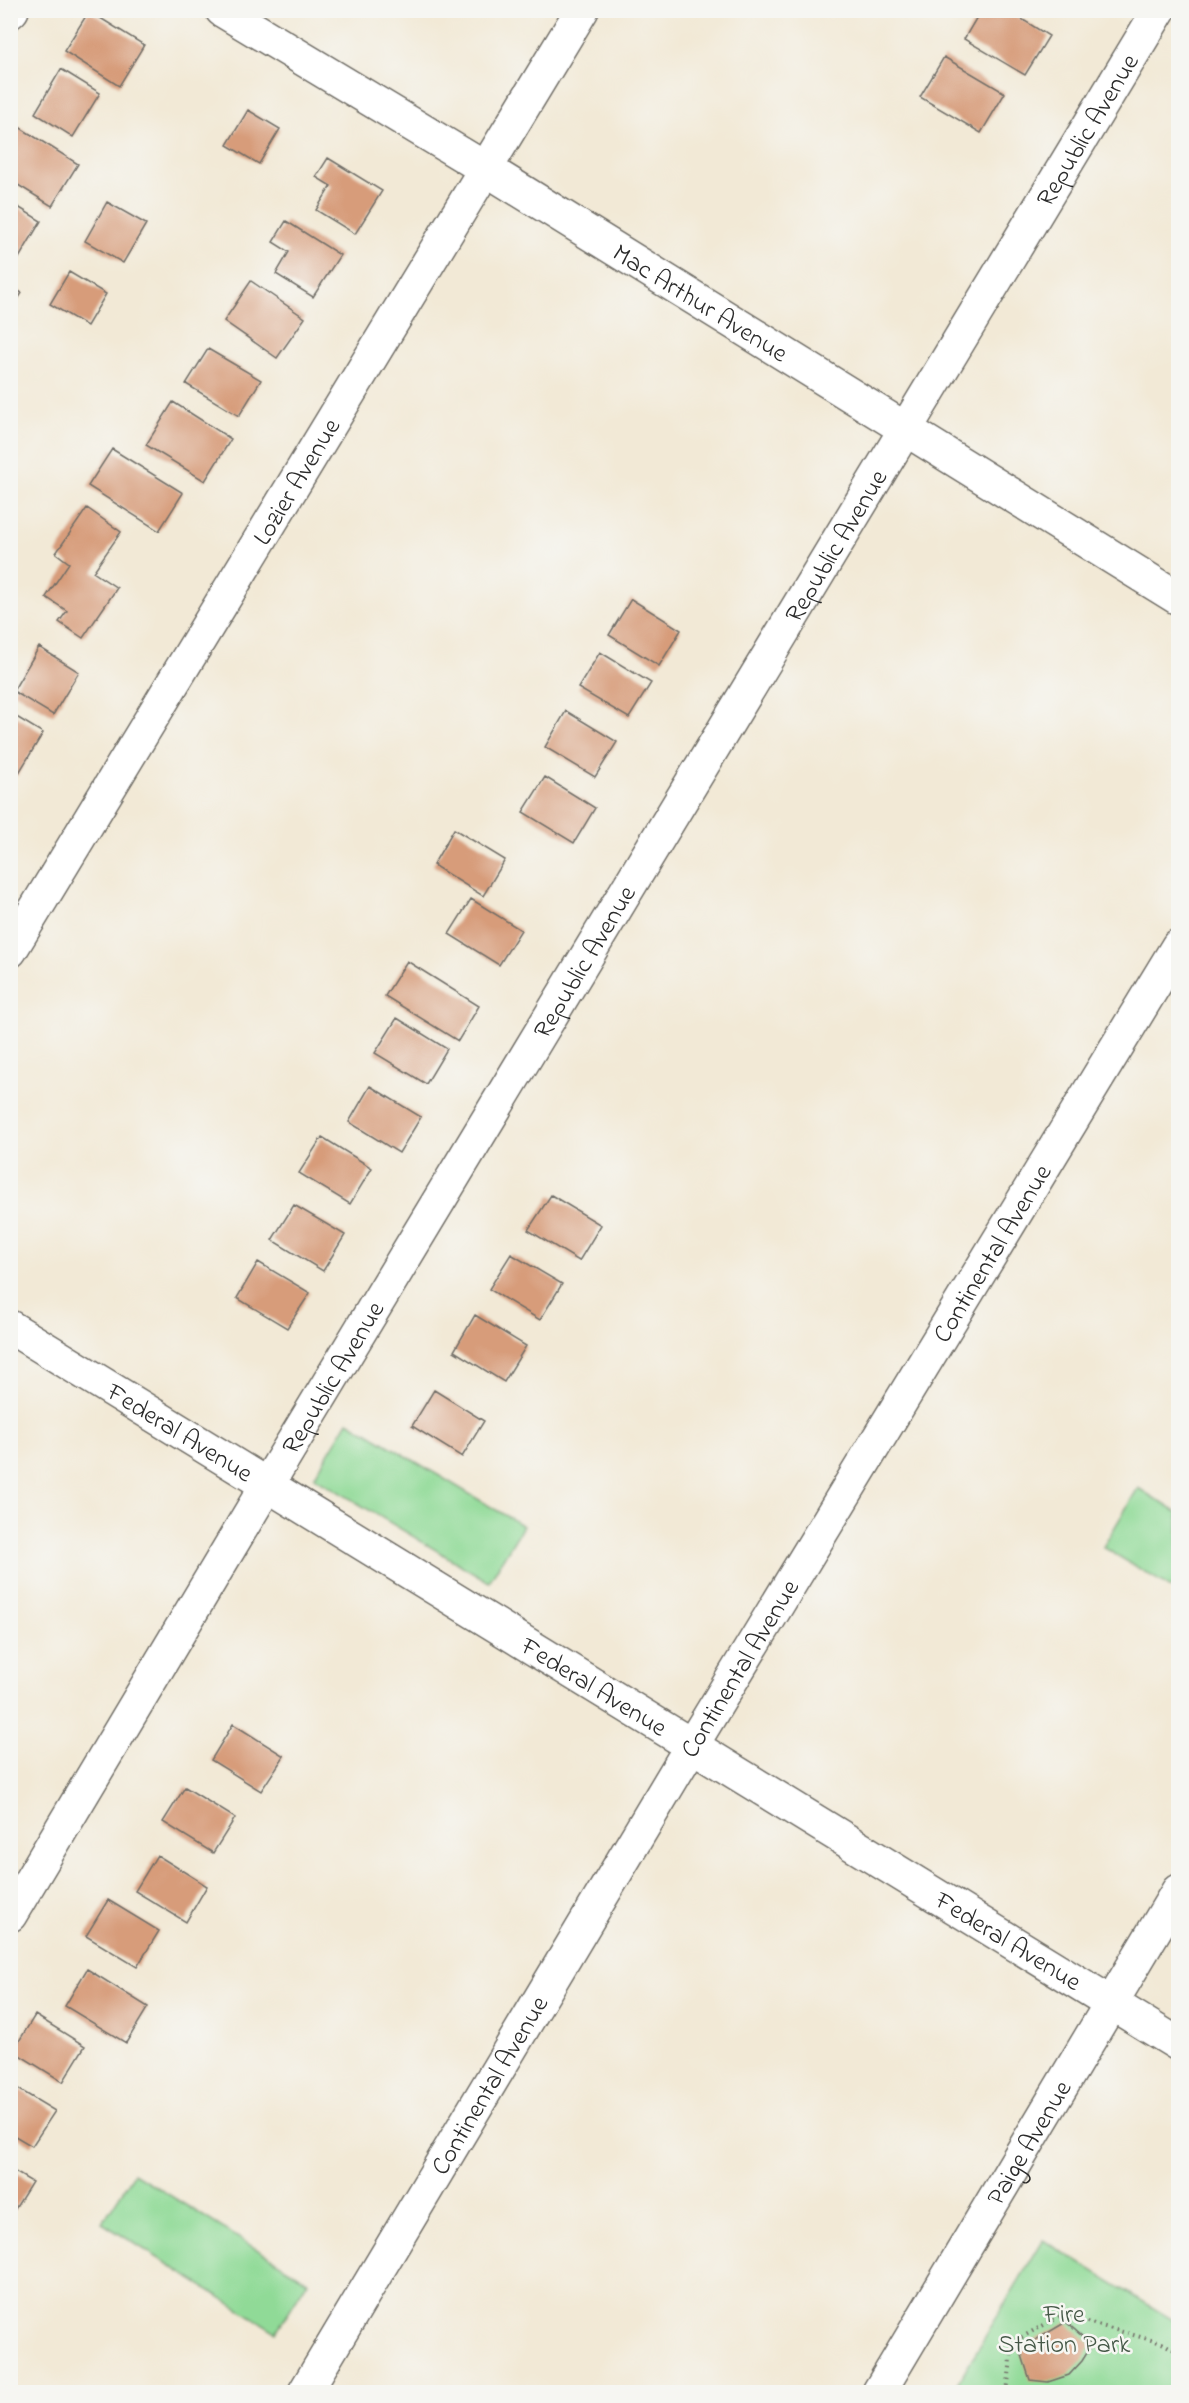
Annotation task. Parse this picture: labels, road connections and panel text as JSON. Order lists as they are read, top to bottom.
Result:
{
  "streets": {
    "street": [
      "Republic Avenue",
      "Mac Arthur Avenue",
      "Lozier Avenue",
      "Continental Avenue",
      "Federal Avenue",
      "Paige Avenue"
    ]
  },
  "crossings": [
    ["Republic Avenue", "Mac Arthur Avenue"],
    ["Republic Avenue", "Federal Avenue"],
    ["Mac Arthur Avenue", "Lozier Avenue"],
    ["Continental Avenue", "Federal Avenue"],
    ["Federal Avenue", "Paige Avenue"]
  ],
  "parks": ["Fire Station Park"]
}
